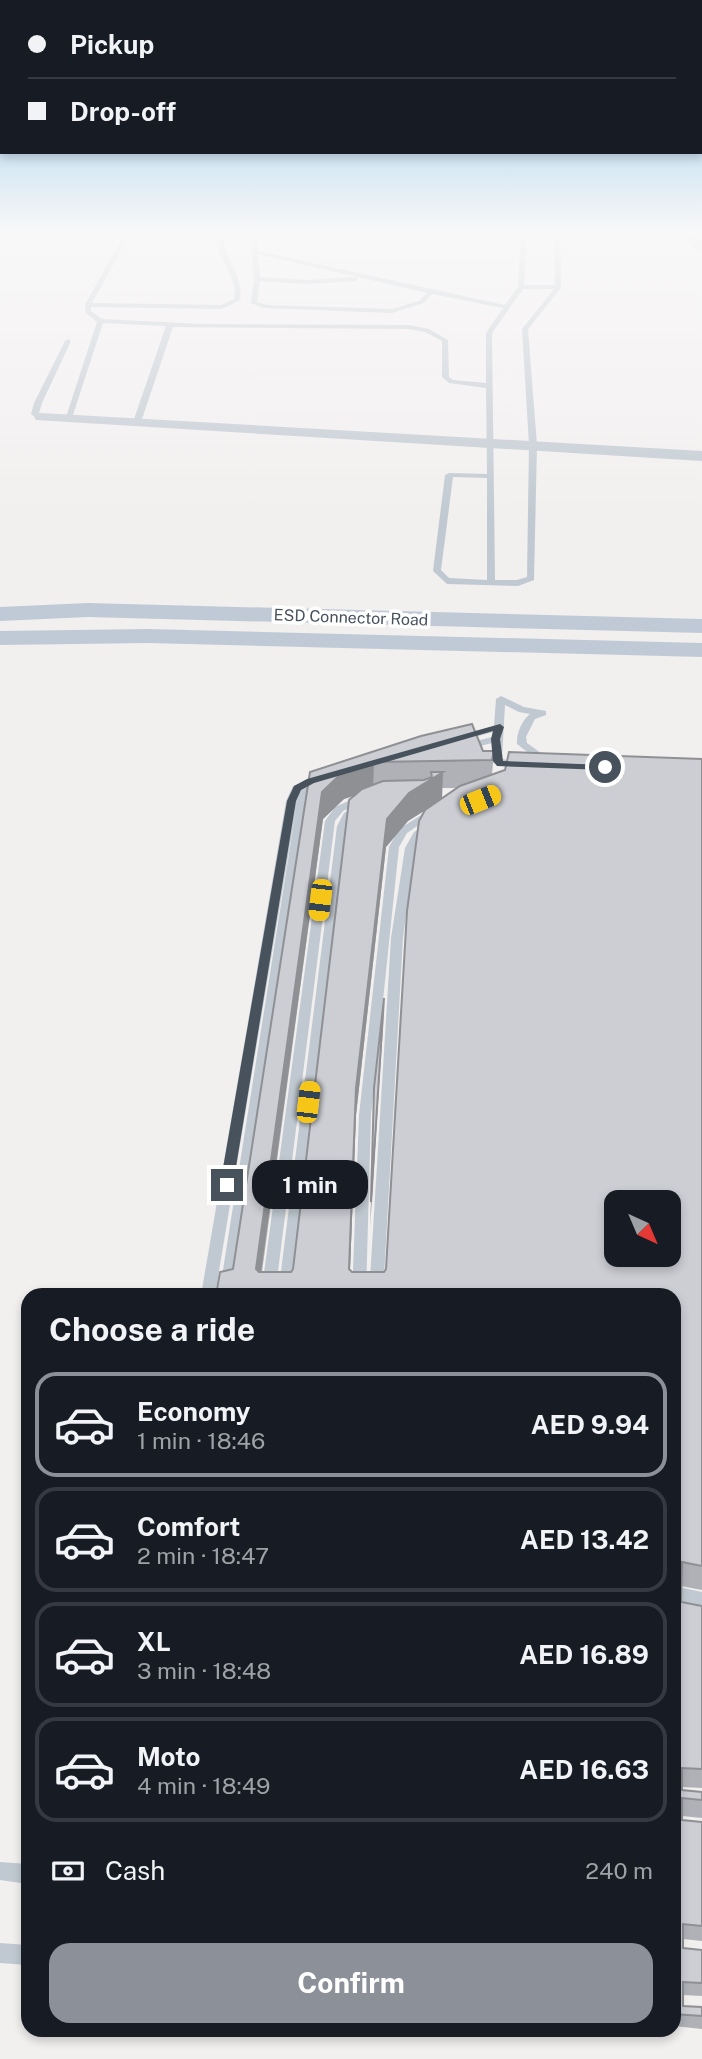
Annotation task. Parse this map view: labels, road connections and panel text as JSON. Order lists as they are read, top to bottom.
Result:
{
  "streets": {
    "main road": ["ESD Connector Road"]
  },
  "north": "bottom right",
  "page": {
    "banner": ["Pickup", "Drop-off"],
    "bubble": "1 min",
    "heading": "Choose a ride",
    "list": [
      {
        "name": "Economy",
        "note": "1 min · 18:46",
        "value": "AED 9.94"
      },
      {
        "name": "Comfort",
        "note": "2 min · 18:47",
        "value": "AED 13.42"
      },
      {
        "name": "XL",
        "note": "3 min · 18:48",
        "value": "AED 16.89"
      },
      {
        "name": "Moto",
        "note": "4 min · 18:49",
        "value": "AED 16.63"
      }
    ],
    "pay": ["Cash", "240 m"],
    "buttons": "Confirm"
  }
}
